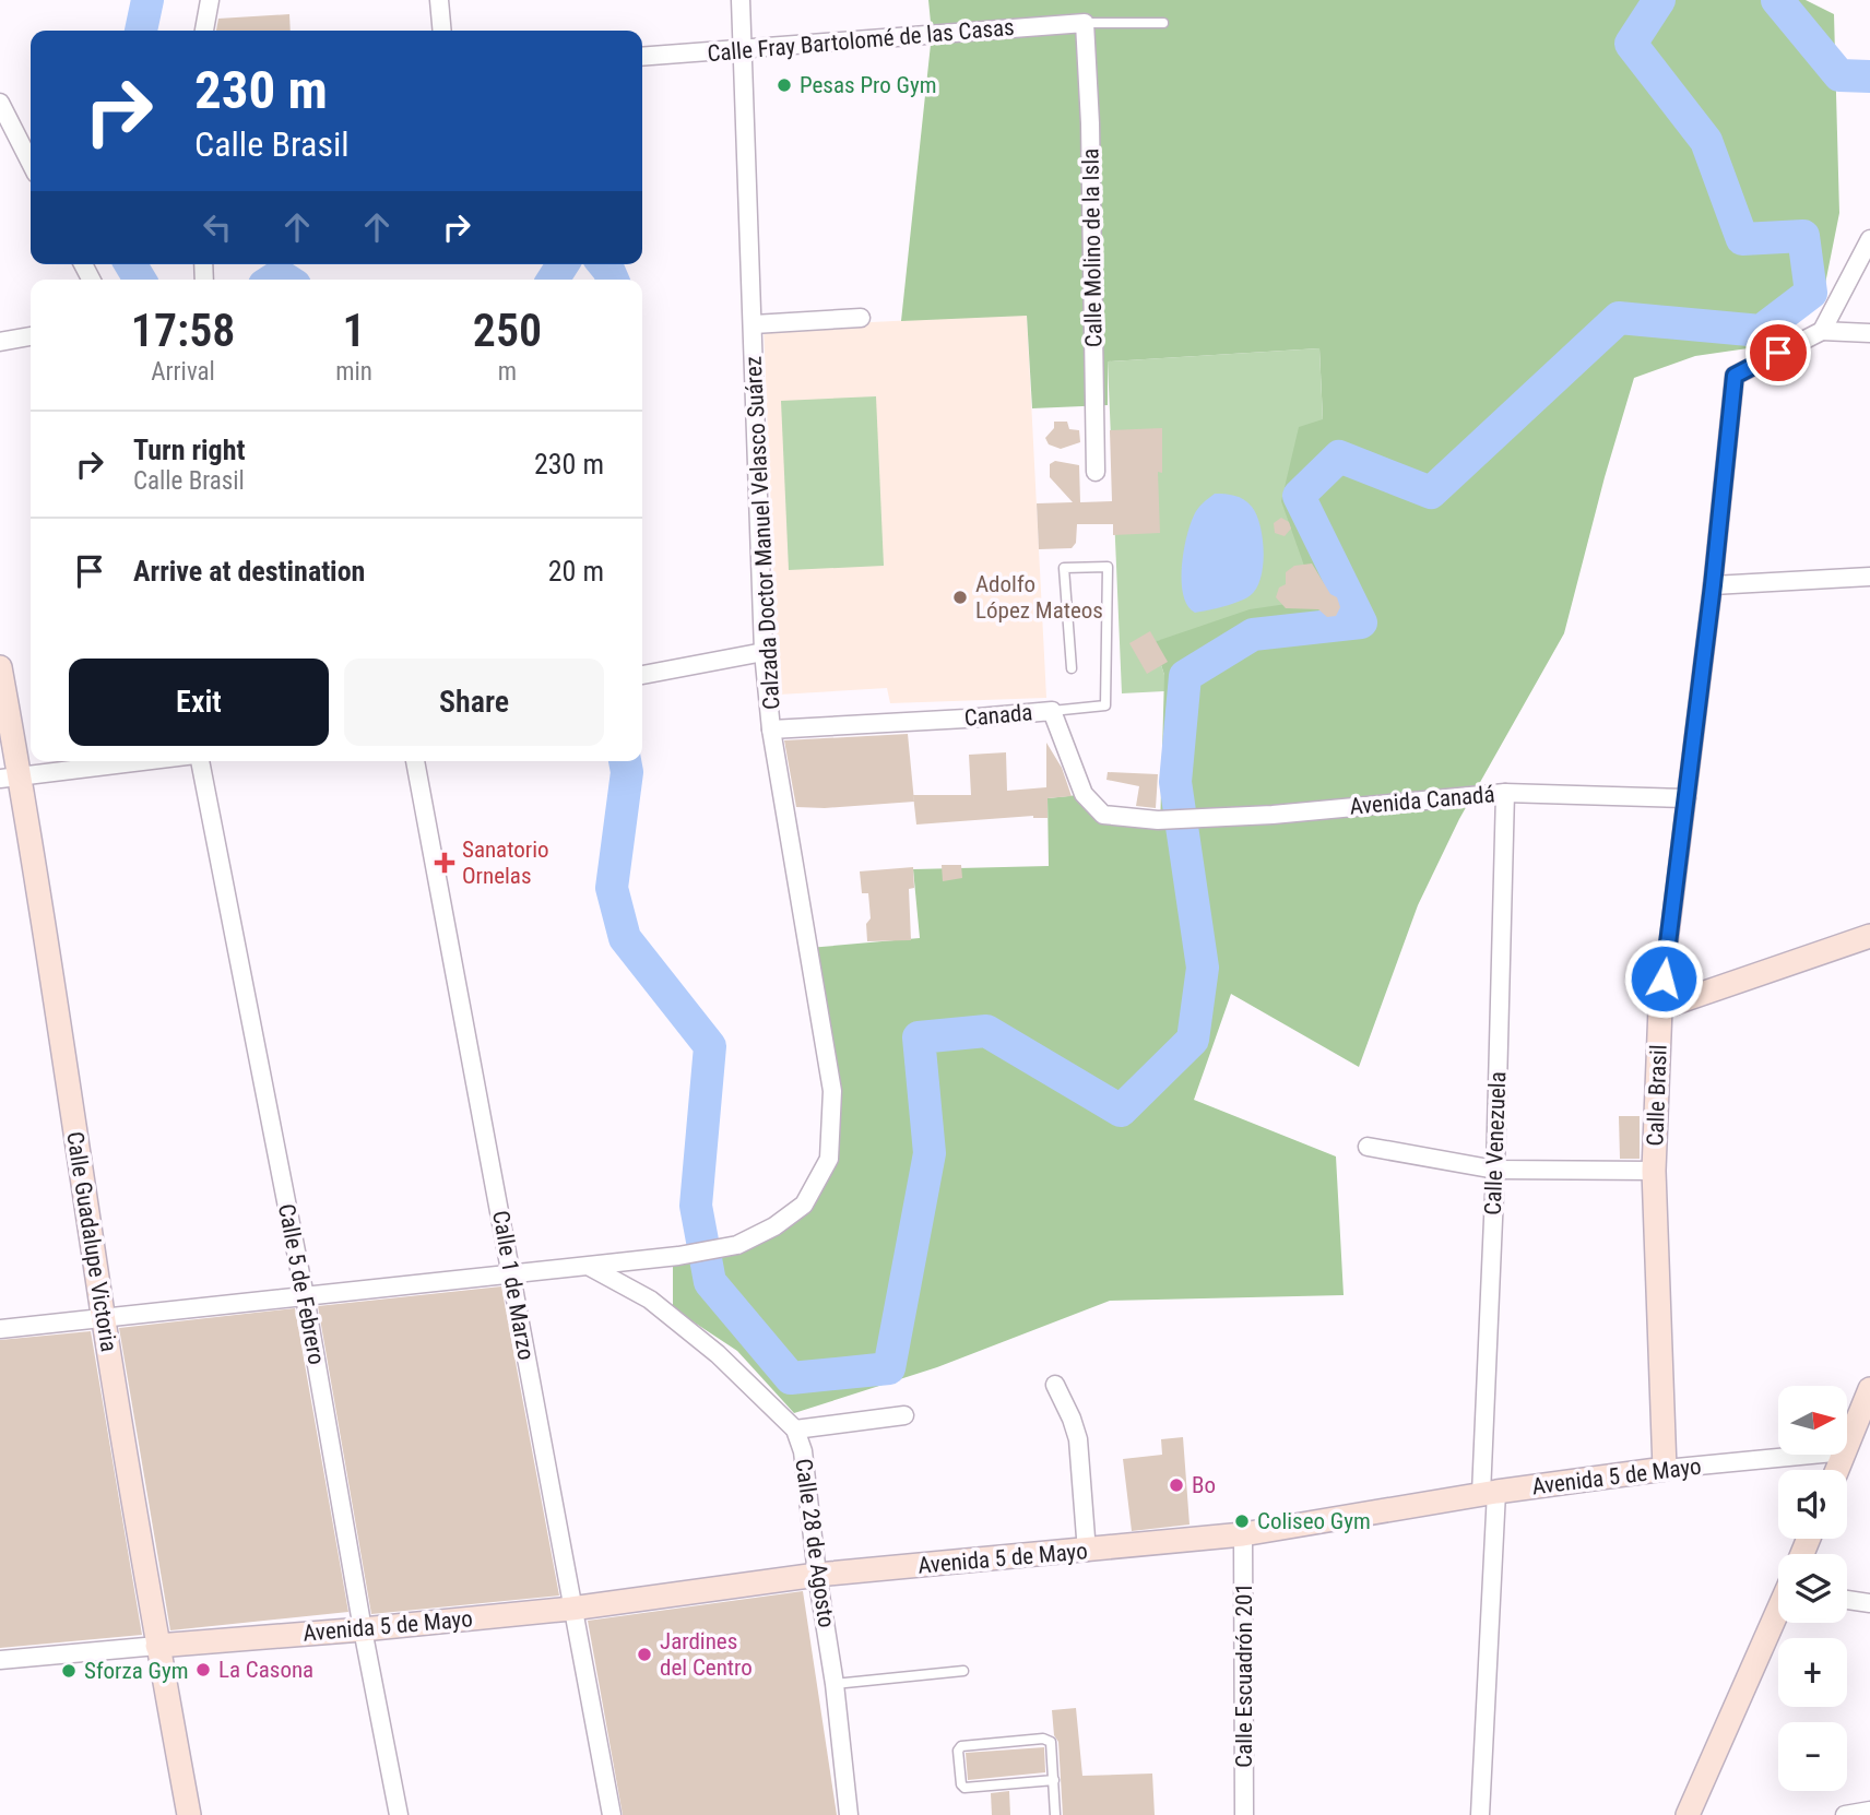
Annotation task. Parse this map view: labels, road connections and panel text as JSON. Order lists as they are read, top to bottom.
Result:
{
  "streets": {
    "main road": ["Calle Brasil", "Calle Guadalupe Victoria", "Avenida 5 de Mayo"],
    "street": [
      "Calle Fray Bartolomé de las Casas",
      "Calle Molino de la Isla",
      "Calzada Doctor Manuel Velasco Suárez",
      "Canada",
      "Avenida Canadá",
      "Calle Venezuela",
      "Calle 5 de Febrero",
      "Calle 1 de Marzo",
      "Calle 28 de Agosto",
      "Calle Escuadrón 201"
    ]
  },
  "crossings": [
    ["Calle Fray Bartolomé de las Casas", "Calle Molino de la Isla"],
    ["Calle Fray Bartolomé de las Casas", "Calzada Doctor Manuel Velasco Suárez"],
    ["Calzada Doctor Manuel Velasco Suárez", "Canada"],
    ["Calzada Doctor Manuel Velasco Suárez", "Calle 28 de Agosto"],
    ["Canada", "Avenida Canadá"],
    ["Avenida Canadá", "Calle Brasil"],
    ["Avenida Canadá", "Calle Venezuela"],
    ["Calle Brasil", "Avenida 5 de Mayo"],
    ["Calle Venezuela", "Avenida 5 de Mayo"],
    ["Calle Guadalupe Victoria", "Avenida 5 de Mayo"],
    ["Calle 5 de Febrero", "Avenida 5 de Mayo"],
    ["Calle 1 de Marzo", "Avenida 5 de Mayo"],
    ["Avenida 5 de Mayo", "Calle 28 de Agosto"],
    ["Avenida 5 de Mayo", "Calle Escuadrón 201"]
  ],
  "places": {
    "other": [
      "Pesas Pro Gym",
      "Adolfo López Mateos",
      "Bo",
      "Coliseo Gym",
      "Jardines del Centro",
      "La Casona",
      "Sforza Gym"
    ],
    "health": ["Sanatorio Ornelas"]
  },
  "north": "right",
  "page": {
    "turn": ["230 m", "Calle Brasil"],
    "eta": [
      "17:58",
      "Arrival",
      "1",
      "min",
      "250",
      "m"
    ],
    "list": [
      {
        "name": "Turn right",
        "note": "Calle Brasil",
        "value": "230 m"
      },
      {
        "name": "Arrive at destination",
        "value": "20 m"
      }
    ],
    "buttons": ["Exit", "Share"],
    "map_buttons": ["+", "−"]
  }
}
